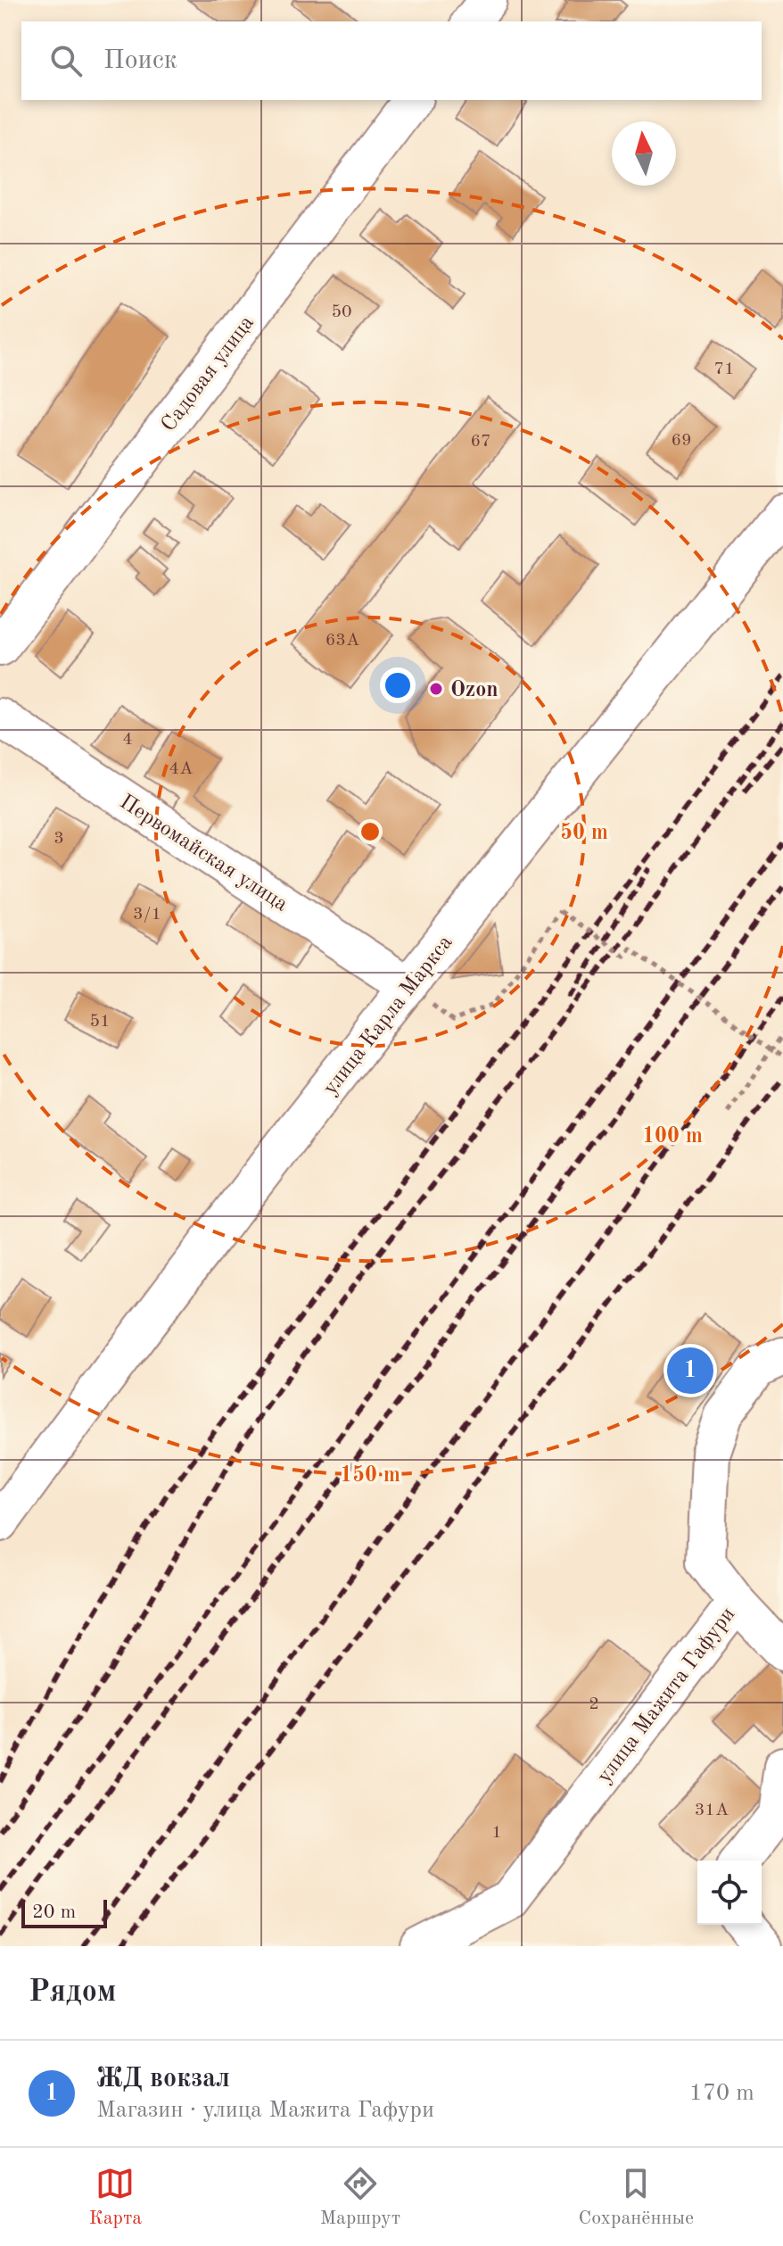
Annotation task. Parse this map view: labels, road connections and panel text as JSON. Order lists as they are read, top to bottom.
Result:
{
  "streets": {
    "street": [
      "Садовая улица",
      "Первомайская улица",
      "улица Карла Маркса",
      "улица Мажита Гафури"
    ]
  },
  "crossings": [
    ["Первомайская улица", "улица Карла Маркса"]
  ],
  "places": ["Ozon"],
  "house_numbers": [
    "50",
    "71",
    "69",
    "67",
    "63А",
    "4",
    "4А",
    "3",
    "3/1",
    "51",
    "2",
    "31А",
    "1"
  ],
  "scale_bar": "20 m",
  "north": "top",
  "page": {
    "search": "Поиск",
    "pins": "1",
    "scale": "20 m",
    "heading": "Рядом",
    "list": [
      {
        "mark": "1",
        "name": "ЖД вокзал",
        "note": "Магазин · улица Мажита Гафури",
        "value": "170 m"
      }
    ],
    "nav": ["Карта", "Маршрут", "Сохранённые"]
  },
  "rings": ["50 m", "100 m", "150 m"]
}
